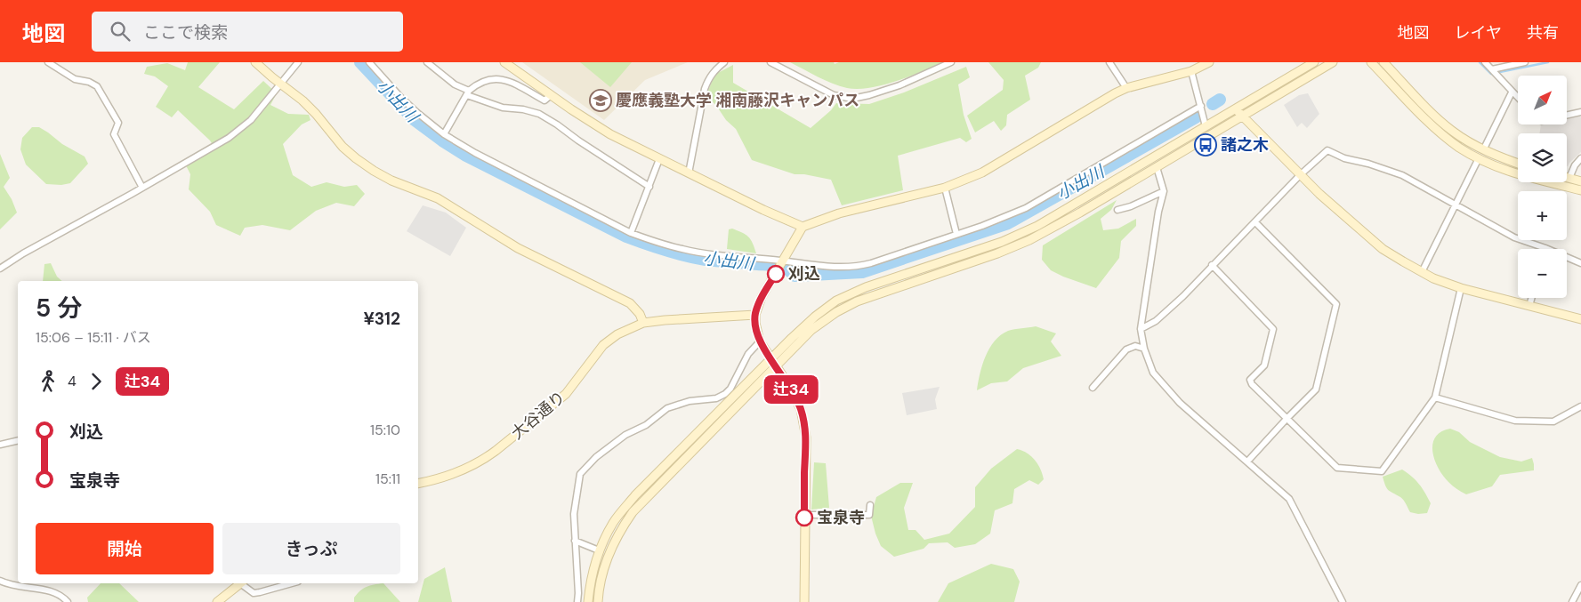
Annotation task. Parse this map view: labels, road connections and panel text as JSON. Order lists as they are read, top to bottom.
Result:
{
  "streets": {
    "street": ["大谷通り"]
  },
  "water": ["小出川"],
  "places": {
    "school or university": ["慶應義塾大学 湘南藤沢キャンパス"],
    "bus stop": ["諸之木"],
    "other": ["刈込", "宝泉寺"]
  },
  "lines": ["bus line 辻34"],
  "north": "top right",
  "page": {
    "header": "地図",
    "search": "ここで検索",
    "nav": ["地図", "レイヤ", "共有"],
    "on_map": "辻34",
    "map_buttons": ["+", "−"],
    "heading": ["5 分", "15:06 – 15:11 · バス", "¥312"],
    "legs": ["4", "辻34"],
    "list": [
      {
        "name": "刈込",
        "value": "15:10"
      },
      {
        "name": "宝泉寺",
        "value": "15:11"
      }
    ],
    "buttons": ["開始", "きっぷ"]
  }
}
